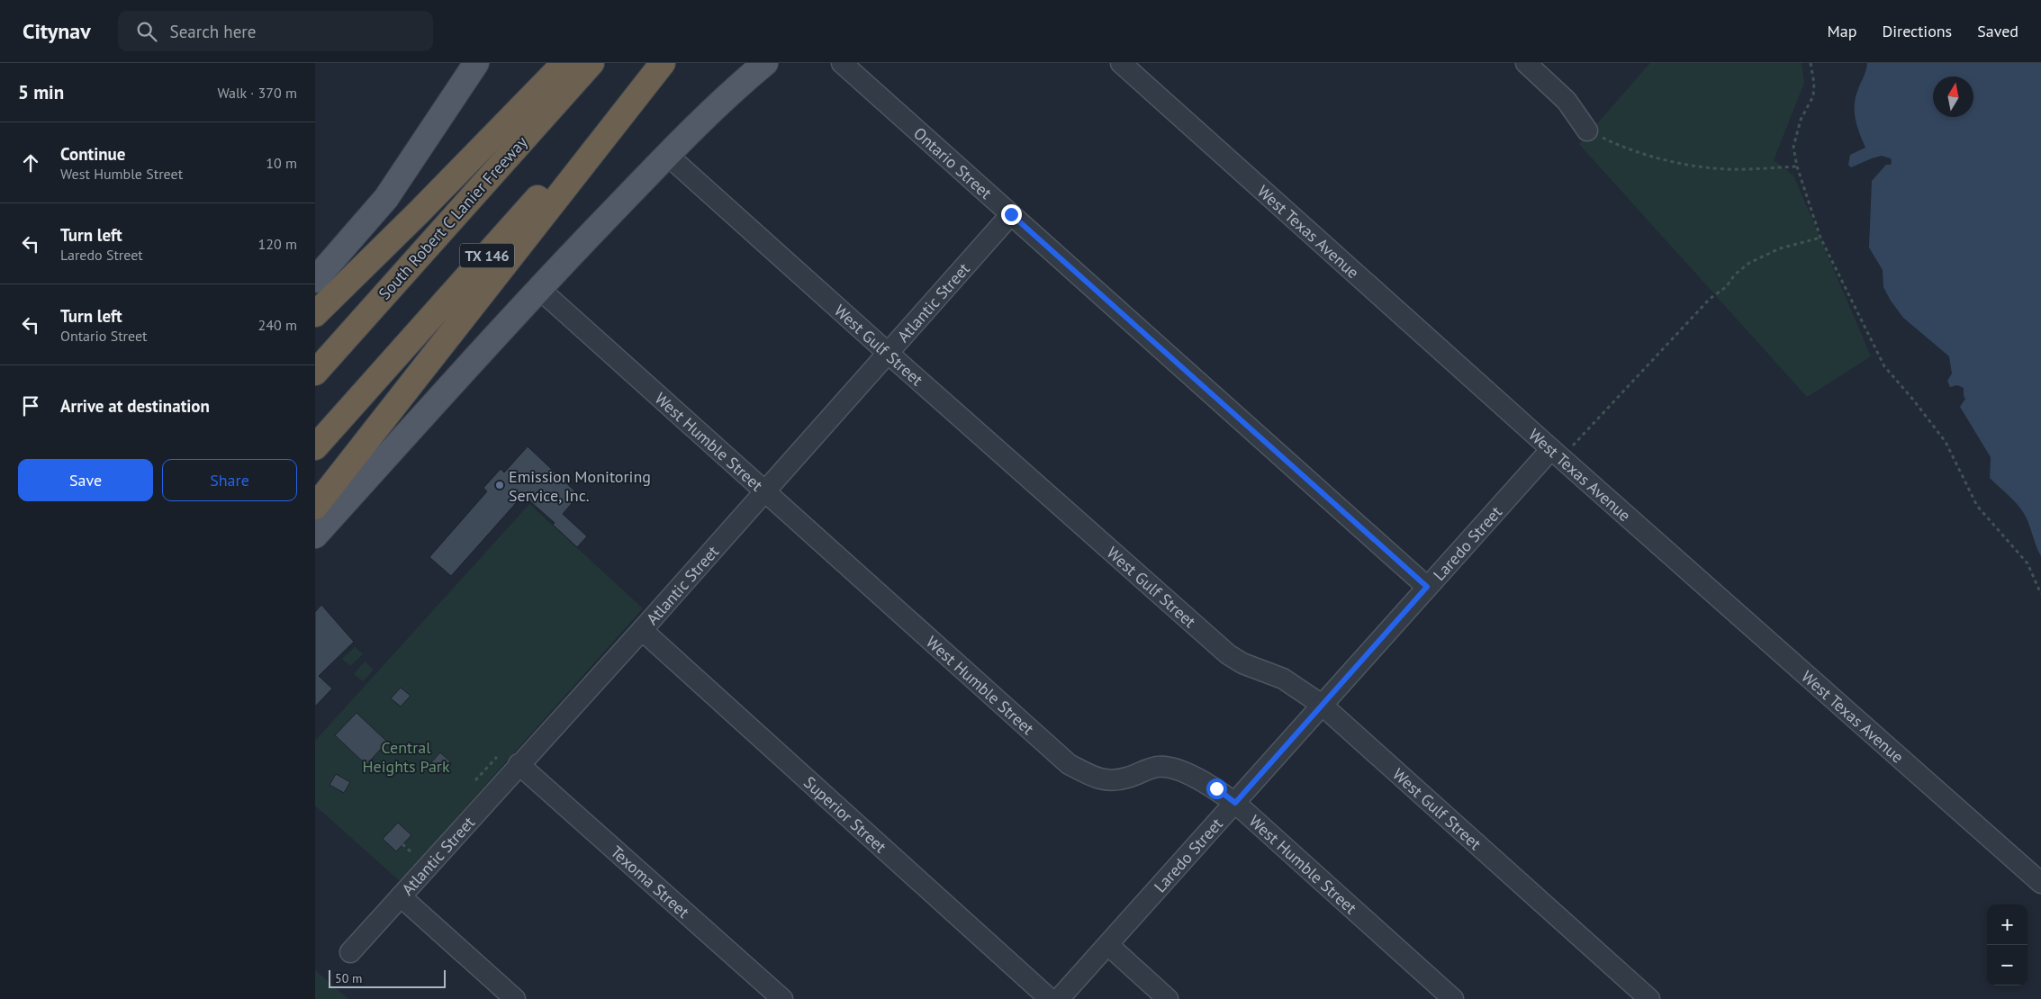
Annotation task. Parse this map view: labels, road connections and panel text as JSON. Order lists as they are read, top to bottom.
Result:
{
  "streets": {
    "highway": ["South Robert C Lanier Freeway", "TX 146"],
    "street": [
      "Ontario Street",
      "West Texas Avenue",
      "Atlantic Street",
      "West Gulf Street",
      "West Humble Street",
      "Laredo Street",
      "Superior Street",
      "Texoma Street"
    ]
  },
  "crossings": [
    ["Ontario Street", "Atlantic Street"],
    ["Ontario Street", "Laredo Street"],
    ["West Texas Avenue", "Laredo Street"],
    ["Atlantic Street", "West Gulf Street"],
    ["Atlantic Street", "West Humble Street"],
    ["Atlantic Street", "Superior Street"],
    ["Atlantic Street", "Texoma Street"],
    ["West Gulf Street", "Laredo Street"],
    ["West Humble Street", "Laredo Street"]
  ],
  "parks": ["Central Heights Park"],
  "places": ["Emission Monitoring Service, Inc."],
  "scale_bar": "50 m",
  "north": "top",
  "page": {
    "header": "Citynav",
    "search": "Search here",
    "nav": ["Map", "Directions", "Saved"],
    "heading": ["5 min", "Walk · 370 m"],
    "list": [
      ["Continue", "West Humble Street", "10 m"],
      ["Turn left", "Laredo Street", "120 m"],
      ["Turn left", "Ontario Street", "240 m"],
      "Arrive at destination"
    ],
    "buttons": ["Save", "Share"],
    "map_buttons": ["+", "−"],
    "scale": "50 m"
  }
}
